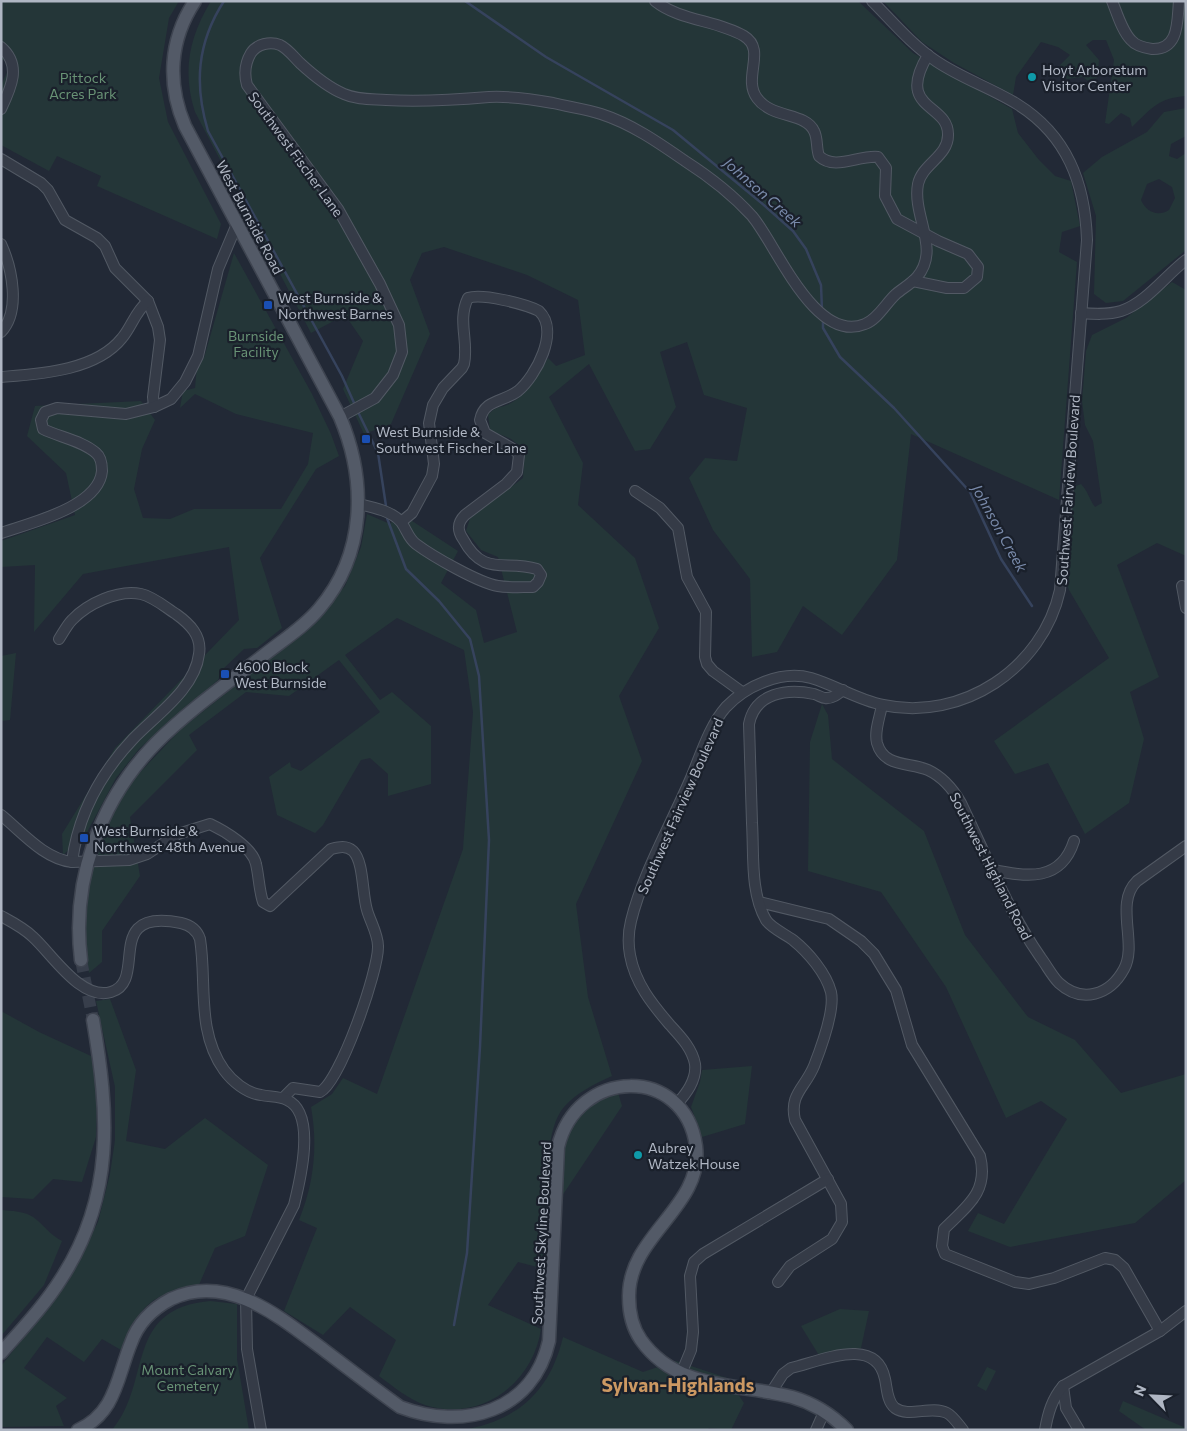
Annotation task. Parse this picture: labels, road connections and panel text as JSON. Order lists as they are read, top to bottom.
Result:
{
  "streets": {
    "main road": ["West Burnside Road", "Southwest Skyline Boulevard"],
    "street": ["Southwest Fischer Lane", "Southwest Fairview Boulevard", "Southwest Highland Road"]
  },
  "crossings": [
    ["Southwest Fischer Lane", "West Burnside Road"],
    ["Southwest Fischer Lane", "Southwest Fairview Boulevard"],
    ["Southwest Fairview Boulevard", "Southwest Highland Road"],
    ["Southwest Fairview Boulevard", "Southwest Skyline Boulevard"]
  ],
  "districts": ["Sylvan-Highlands"],
  "water": ["Johnson Creek"],
  "parks": ["Pittock Acres Park", "Burnside Facility", "Mount Calvary Cemetery"],
  "places": {
    "other": ["Hoyt Arboretum Visitor Center", "Aubrey Watzek House"],
    "transit": [
      "West Burnside & Northwest Barnes",
      "West Burnside & Southwest Fischer Lane",
      "4600 Block West Burnside",
      "West Burnside & Northwest 48th Avenue"
    ]
  },
  "north": "top left"
}
